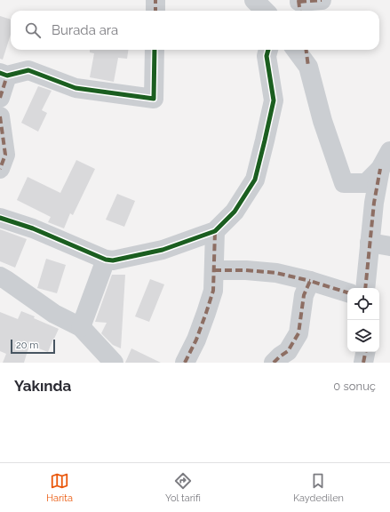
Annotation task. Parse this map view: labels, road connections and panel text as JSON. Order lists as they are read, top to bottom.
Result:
{
  "scale_bar": "20 m",
  "page": {
    "search": "Burada ara",
    "scale": "20 m",
    "heading": ["Yakında", "0 sonuç"],
    "nav": ["Harita", "Yol tarifi", "Kaydedilen"]
  }
}
